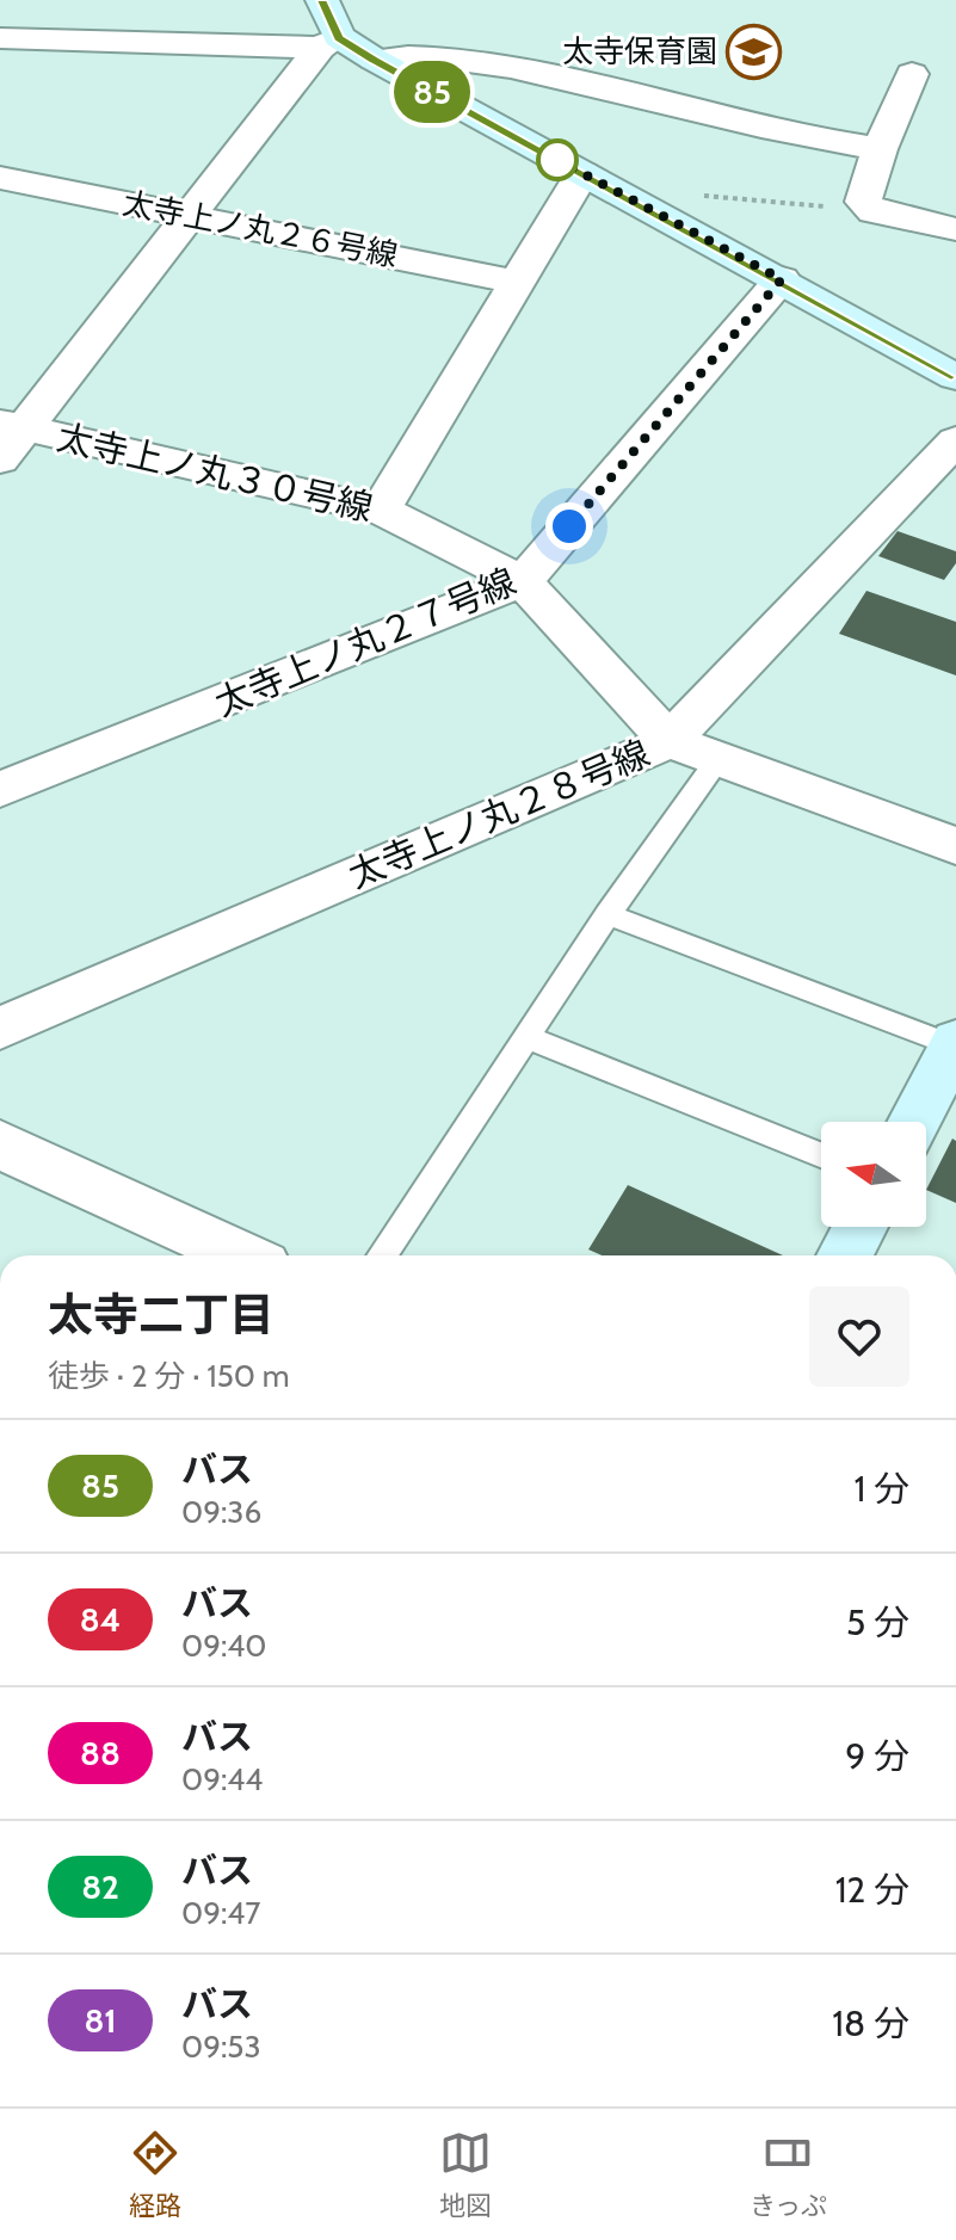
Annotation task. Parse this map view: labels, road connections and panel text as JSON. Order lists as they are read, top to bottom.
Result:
{
  "streets": {
    "street": [
      "太寺上ノ丸２６号線",
      "太寺上ノ丸３０号線",
      "太寺上ノ丸２７号線",
      "太寺上ノ丸２８号線"
    ]
  },
  "crossings": [
    ["太寺上ノ丸３０号線", "太寺上ノ丸２７号線"],
    ["太寺上ノ丸３０号線", "太寺上ノ丸２８号線"]
  ],
  "places": {
    "school or university": ["太寺保育園"]
  },
  "lines": ["bus line 85"],
  "north": "left",
  "page": {
    "on_map": "85",
    "heading": ["太寺二丁目", "徒歩 · 2 分 · 150 m"],
    "list": [
      {
        "mark": "85",
        "name": "バス",
        "note": "09:36",
        "value": "1 分"
      },
      {
        "mark": "84",
        "name": "バス",
        "note": "09:40",
        "value": "5 分"
      },
      {
        "mark": "88",
        "name": "バス",
        "note": "09:44",
        "value": "9 分"
      },
      {
        "mark": "82",
        "name": "バス",
        "note": "09:47",
        "value": "12 分"
      },
      {
        "mark": "81",
        "name": "バス",
        "note": "09:53",
        "value": "18 分"
      }
    ],
    "tabs": ["経路", "地図", "きっぷ"]
  }
}
